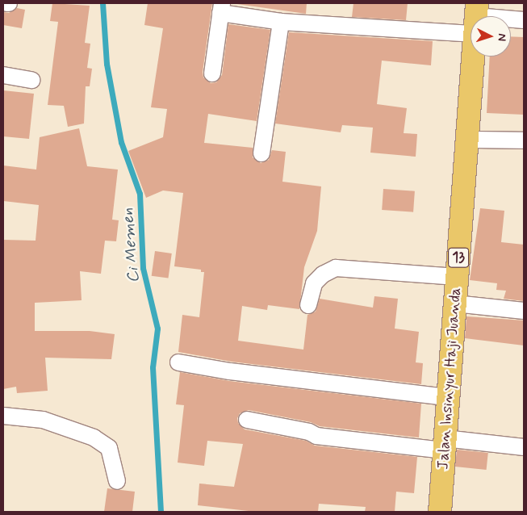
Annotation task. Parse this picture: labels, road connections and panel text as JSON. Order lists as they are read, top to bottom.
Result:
{
  "streets": {
    "highway": ["13", "Jalan Insinyur Haji Juanda"]
  },
  "water": ["Ci Memen"],
  "north": "right"
}
